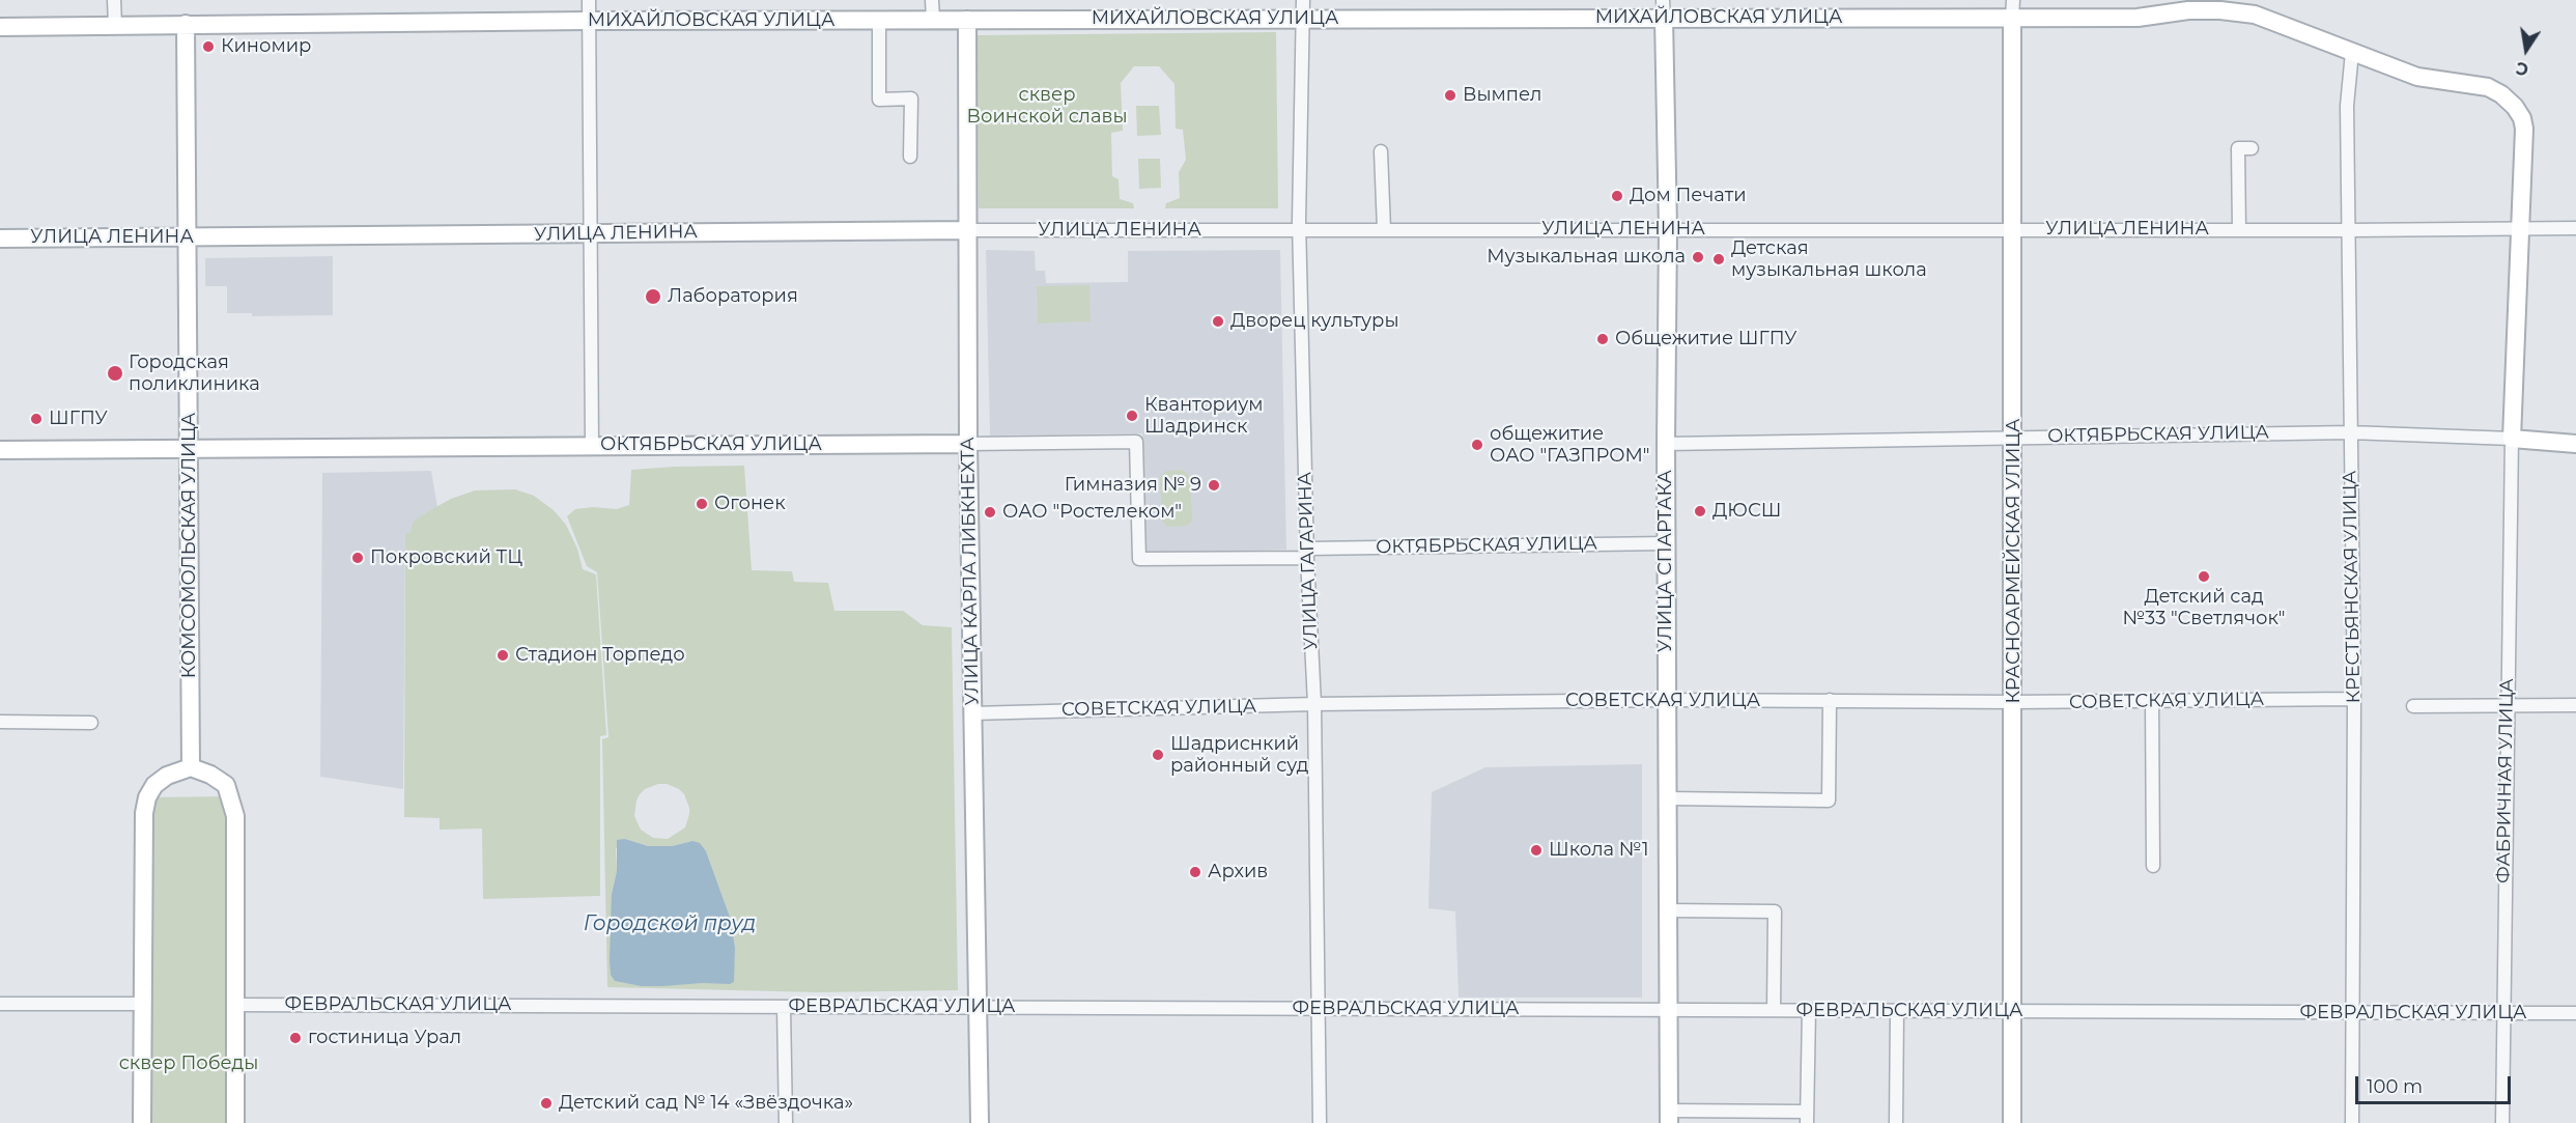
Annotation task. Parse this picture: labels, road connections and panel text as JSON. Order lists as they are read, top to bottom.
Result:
{
  "streets": {
    "street": [
      "МИХАЙЛОВСКАЯ УЛИЦА",
      "УЛИЦА ЛЕНИНА",
      "ОКТЯБРЬСКАЯ УЛИЦА",
      "КОМСОМОЛЬСКАЯ УЛИЦА",
      "УЛИЦА ГАГАРИНА",
      "УЛИЦА СПАРТАКА",
      "КРАСНОАРМЕЙСКАЯ УЛИЦА",
      "УЛИЦА КАРЛА ЛИБКНЕХТА",
      "КРЕСТЬЯНСКАЯ УЛИЦА",
      "СОВЕТСКАЯ УЛИЦА",
      "ФАБРИЧНАЯ УЛИЦА",
      "ФЕВРАЛЬСКАЯ УЛИЦА"
    ]
  },
  "crossings": [
    ["МИХАЙЛОВСКАЯ УЛИЦА", "УЛИЦА ЛЕНИНА"],
    ["МИХАЙЛОВСКАЯ УЛИЦА", "ОКТЯБРЬСКАЯ УЛИЦА"],
    ["МИХАЙЛОВСКАЯ УЛИЦА", "КОМСОМОЛЬСКАЯ УЛИЦА"],
    ["МИХАЙЛОВСКАЯ УЛИЦА", "УЛИЦА ГАГАРИНА"],
    ["МИХАЙЛОВСКАЯ УЛИЦА", "УЛИЦА СПАРТАКА"],
    ["МИХАЙЛОВСКАЯ УЛИЦА", "КРАСНОАРМЕЙСКАЯ УЛИЦА"],
    ["МИХАЙЛОВСКАЯ УЛИЦА", "УЛИЦА КАРЛА ЛИБКНЕХТА"],
    ["МИХАЙЛОВСКАЯ УЛИЦА", "КРЕСТЬЯНСКАЯ УЛИЦА"],
    ["МИХАЙЛОВСКАЯ УЛИЦА", "ФАБРИЧНАЯ УЛИЦА"],
    ["УЛИЦА ЛЕНИНА", "КОМСОМОЛЬСКАЯ УЛИЦА"],
    ["УЛИЦА ЛЕНИНА", "УЛИЦА ГАГАРИНА"],
    ["УЛИЦА ЛЕНИНА", "УЛИЦА СПАРТАКА"],
    ["УЛИЦА ЛЕНИНА", "КРАСНОАРМЕЙСКАЯ УЛИЦА"],
    ["УЛИЦА ЛЕНИНА", "УЛИЦА КАРЛА ЛИБКНЕХТА"],
    ["УЛИЦА ЛЕНИНА", "КРЕСТЬЯНСКАЯ УЛИЦА"],
    ["ОКТЯБРЬСКАЯ УЛИЦА", "КОМСОМОЛЬСКАЯ УЛИЦА"],
    ["ОКТЯБРЬСКАЯ УЛИЦА", "УЛИЦА ГАГАРИНА"],
    ["ОКТЯБРЬСКАЯ УЛИЦА", "УЛИЦА СПАРТАКА"],
    ["ОКТЯБРЬСКАЯ УЛИЦА", "КРАСНОАРМЕЙСКАЯ УЛИЦА"],
    ["ОКТЯБРЬСКАЯ УЛИЦА", "УЛИЦА КАРЛА ЛИБКНЕХТА"],
    ["ОКТЯБРЬСКАЯ УЛИЦА", "КРЕСТЬЯНСКАЯ УЛИЦА"],
    ["ОКТЯБРЬСКАЯ УЛИЦА", "ФАБРИЧНАЯ УЛИЦА"],
    ["УЛИЦА ГАГАРИНА", "СОВЕТСКАЯ УЛИЦА"],
    ["УЛИЦА ГАГАРИНА", "ФЕВРАЛЬСКАЯ УЛИЦА"],
    ["УЛИЦА СПАРТАКА", "СОВЕТСКАЯ УЛИЦА"],
    ["УЛИЦА СПАРТАКА", "ФЕВРАЛЬСКАЯ УЛИЦА"],
    ["КРАСНОАРМЕЙСКАЯ УЛИЦА", "СОВЕТСКАЯ УЛИЦА"],
    ["КРАСНОАРМЕЙСКАЯ УЛИЦА", "ФЕВРАЛЬСКАЯ УЛИЦА"],
    ["УЛИЦА КАРЛА ЛИБКНЕХТА", "СОВЕТСКАЯ УЛИЦА"],
    ["УЛИЦА КАРЛА ЛИБКНЕХТА", "ФЕВРАЛЬСКАЯ УЛИЦА"],
    ["КРЕСТЬЯНСКАЯ УЛИЦА", "СОВЕТСКАЯ УЛИЦА"],
    ["КРЕСТЬЯНСКАЯ УЛИЦА", "ФЕВРАЛЬСКАЯ УЛИЦА"],
    ["ФАБРИЧНАЯ УЛИЦА", "ФЕВРАЛЬСКАЯ УЛИЦА"]
  ],
  "water": ["Городской пруд"],
  "parks": ["сквер Воинской славы", "сквер Победы"],
  "places": [
    "Киномир",
    "Вымпел",
    "Дом Печати",
    "Музыкальная школа",
    "Детская музыкальная школа",
    "Лаборатория",
    "Дворец культуры",
    "Общежитие ШГПУ",
    "Городская поликлиника",
    "Кванториум Шадринск",
    "ШГПУ",
    "общежитие ОАО \"ГАЗПРОМ\"",
    "Гимназия № 9",
    "Огонек",
    "ДЮСШ",
    "ОАО \"Ростелеком\"",
    "Покровский ТЦ",
    "Детский сад №33 \"Светлячок\"",
    "Стадион Торпедо",
    "Шадриснкий районный суд",
    "Школа №1",
    "Архив",
    "гостиница Урал",
    "Детский сад № 14 «Звёздочка»"
  ],
  "scale_bar": "100 m",
  "north": "bottom"
}
